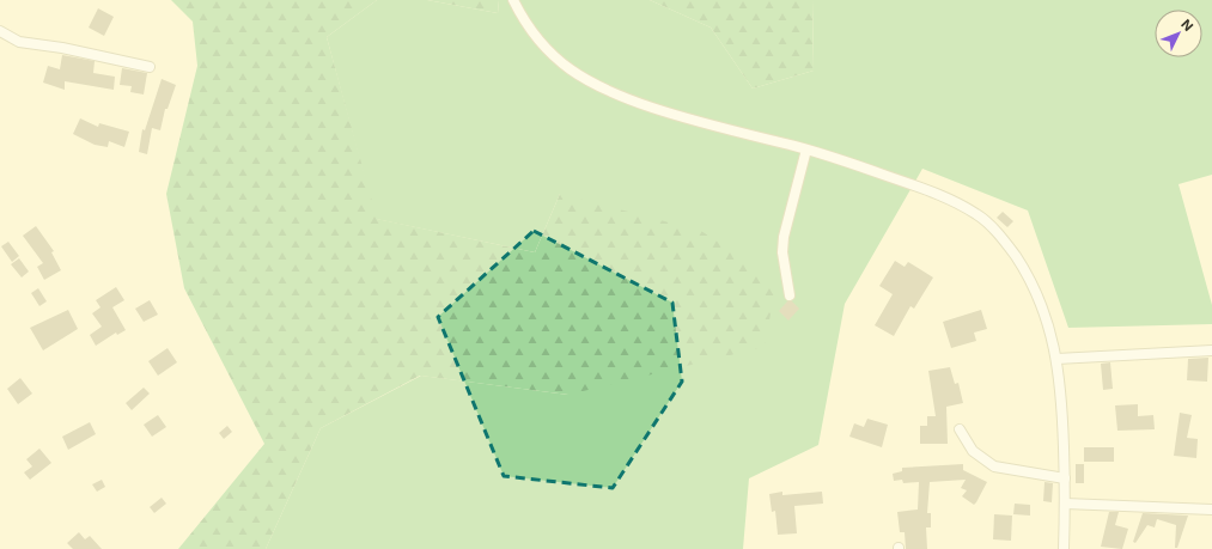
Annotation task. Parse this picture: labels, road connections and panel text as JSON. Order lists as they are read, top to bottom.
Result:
{
  "north": "top right"
}
